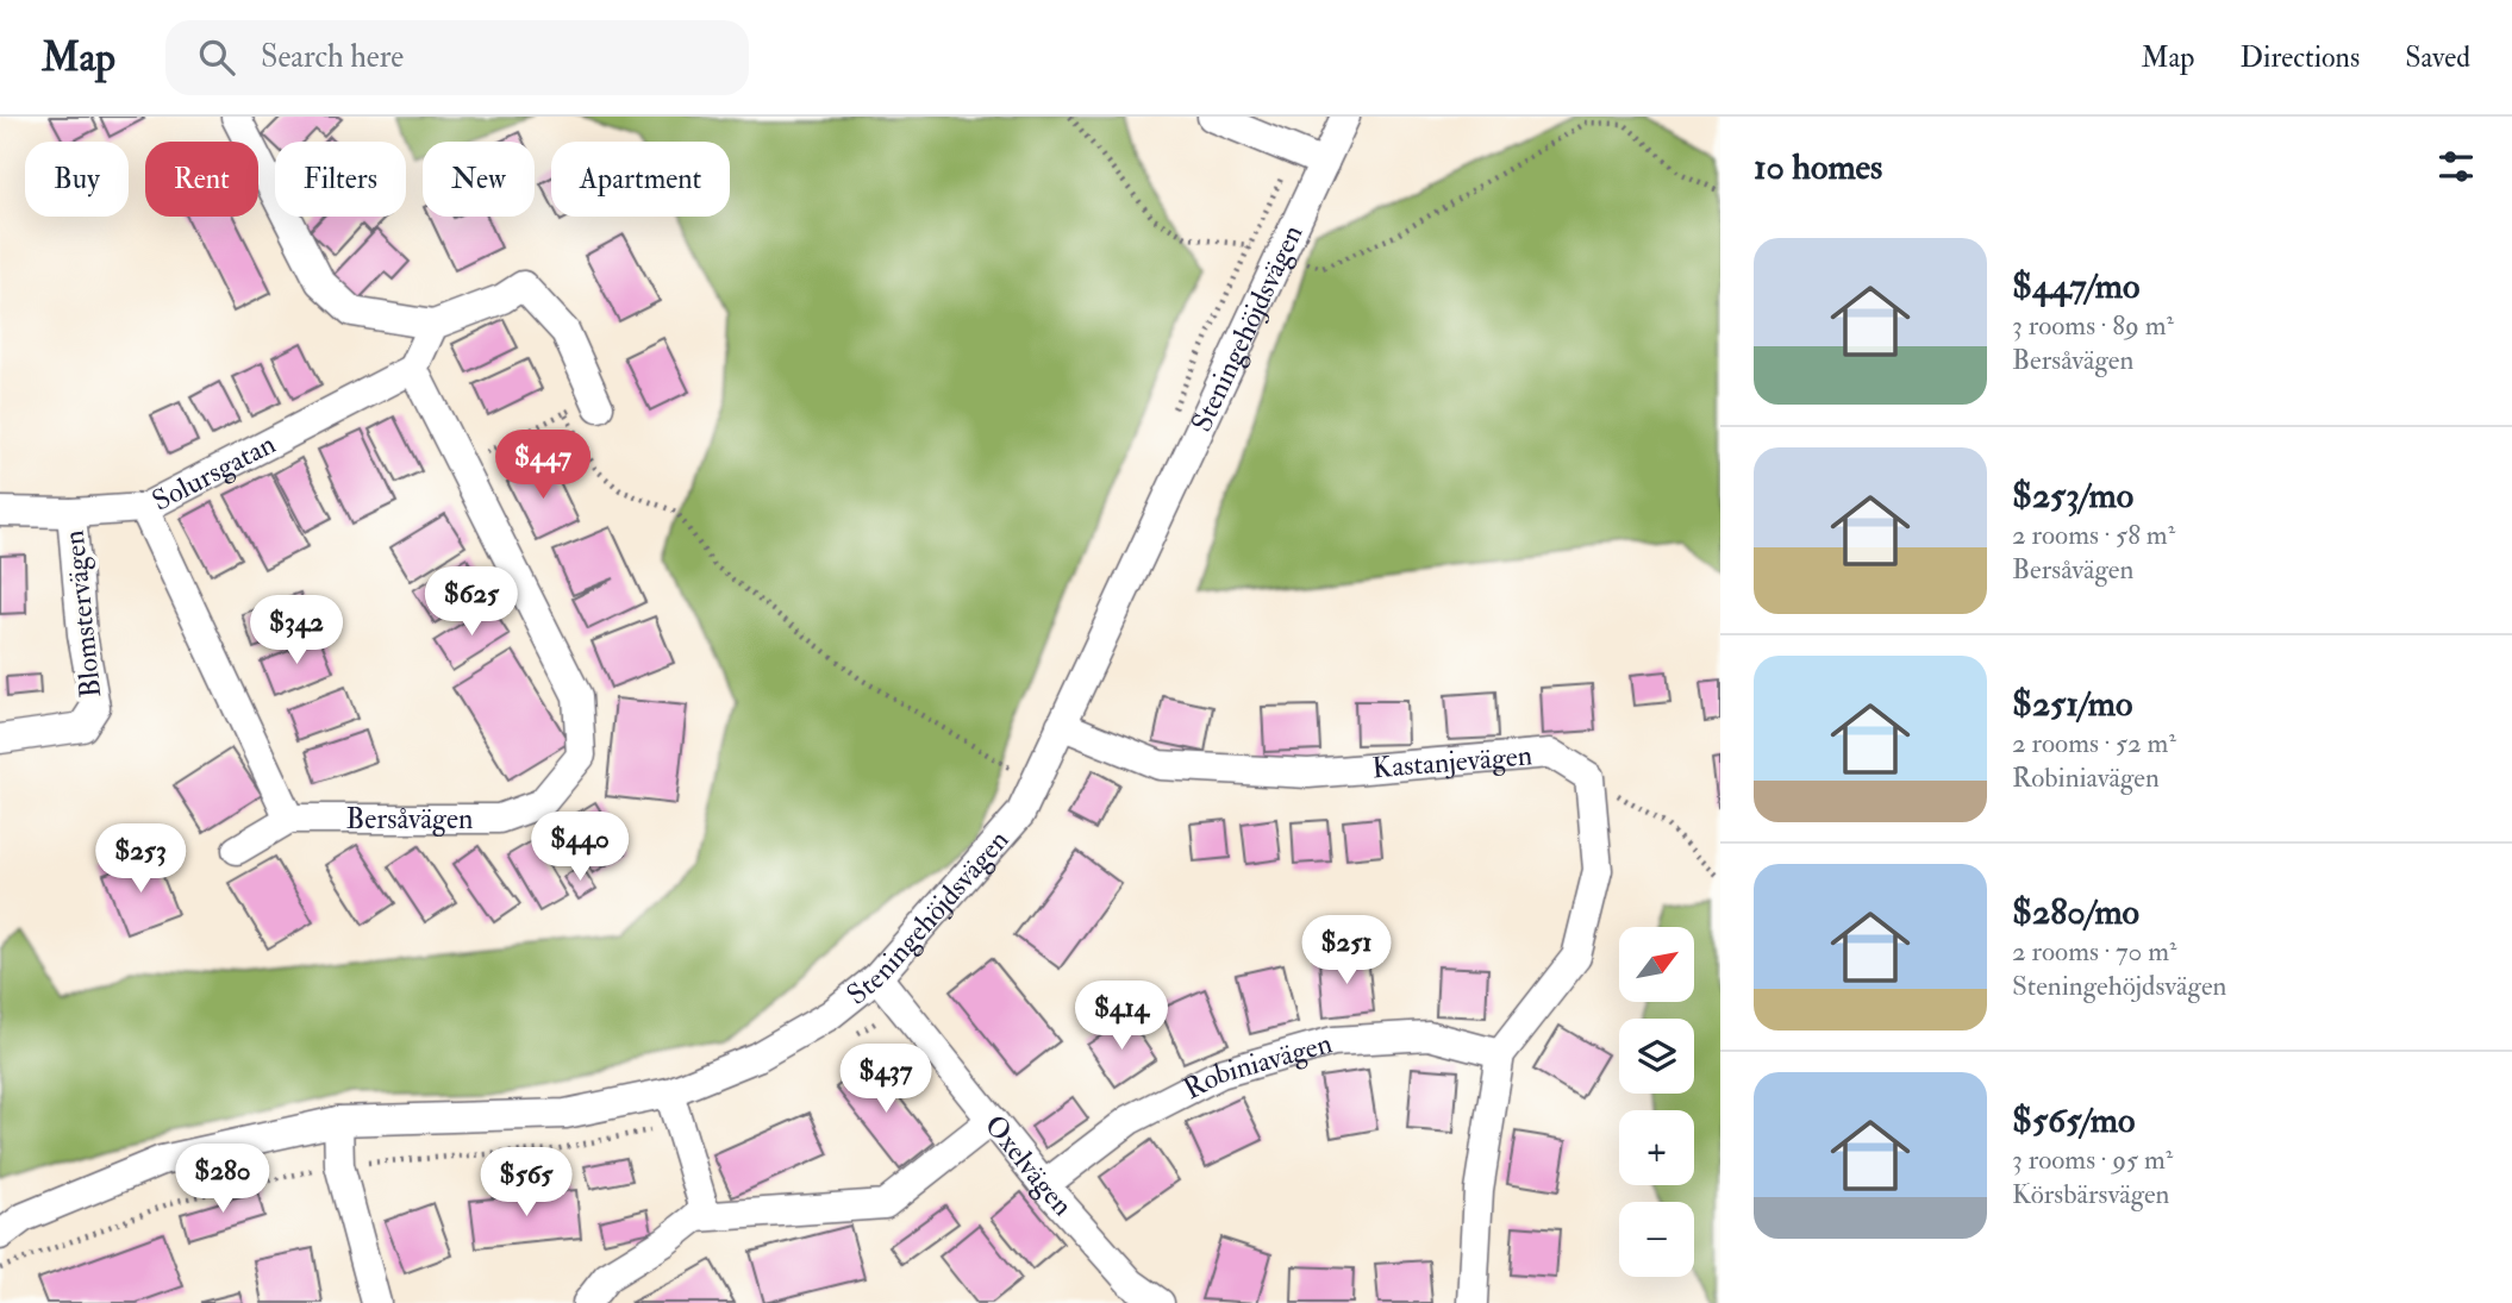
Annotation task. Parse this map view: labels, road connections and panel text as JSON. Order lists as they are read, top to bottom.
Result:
{
  "streets": {
    "street": [
      "Steningehöjdsvägen",
      "Solursgatan",
      "Blomstervägen",
      "Kastanjevägen",
      "Bersåvägen",
      "Robiniavägen",
      "Oxelvägen"
    ]
  },
  "crossings": [
    ["Steningehöjdsvägen", "Kastanjevägen"],
    ["Steningehöjdsvägen", "Oxelvägen"],
    ["Solursgatan", "Blomstervägen"],
    ["Solursgatan", "Bersåvägen"],
    ["Robiniavägen", "Oxelvägen"]
  ],
  "north": "top right",
  "page": {
    "header": "Map",
    "search": "Search here",
    "nav": ["Map", "Directions", "Saved"],
    "heading": "10 homes",
    "chip": [
      "Buy",
      "Rent",
      "Filters",
      "New",
      "Apartment"
    ],
    "list": [
      {
        "name": "$447/mo",
        "note": "3 rooms · 89 m² · Bersåvägen"
      },
      {
        "name": "$253/mo",
        "note": "2 rooms · 58 m² · Bersåvägen"
      },
      {
        "name": "$251/mo",
        "note": "2 rooms · 52 m² · Robiniavägen"
      },
      {
        "name": "$280/mo",
        "note": "2 rooms · 70 m² · Steningehöjdsvägen"
      },
      {
        "name": "$565/mo",
        "note": "3 rooms · 95 m² · Körsbärsvägen"
      }
    ],
    "price": [
      "$447",
      "$625",
      "$342",
      "$440",
      "$253",
      "$251",
      "$414",
      "$437",
      "$280",
      "$565"
    ],
    "map_buttons": ["+", "−"]
  }
}
